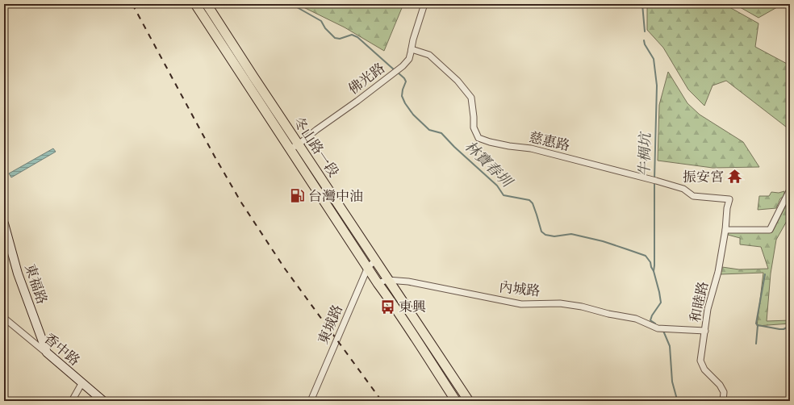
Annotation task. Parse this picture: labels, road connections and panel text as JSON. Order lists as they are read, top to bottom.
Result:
{
  "streets": {
    "main road": ["冬山路一段"],
    "street": [
      "佛光路",
      "慈惠路",
      "東福路",
      "內城路",
      "和睦路",
      "東城路",
      "香中路"
    ]
  },
  "crossings": [
    ["佛光路", "慈惠路"],
    ["佛光路", "冬山路一段"],
    ["慈惠路", "和睦路"],
    ["冬山路一段", "內城路"],
    ["冬山路一段", "東城路"],
    ["東福路", "香中路"],
    ["內城路", "和睦路"]
  ],
  "water": ["牛椆坑", "林寶春圳"],
  "places": {
    "temple": ["振安宮"],
    "fuel station": ["台灣中油"],
    "bus stop": ["東興"]
  }
}
